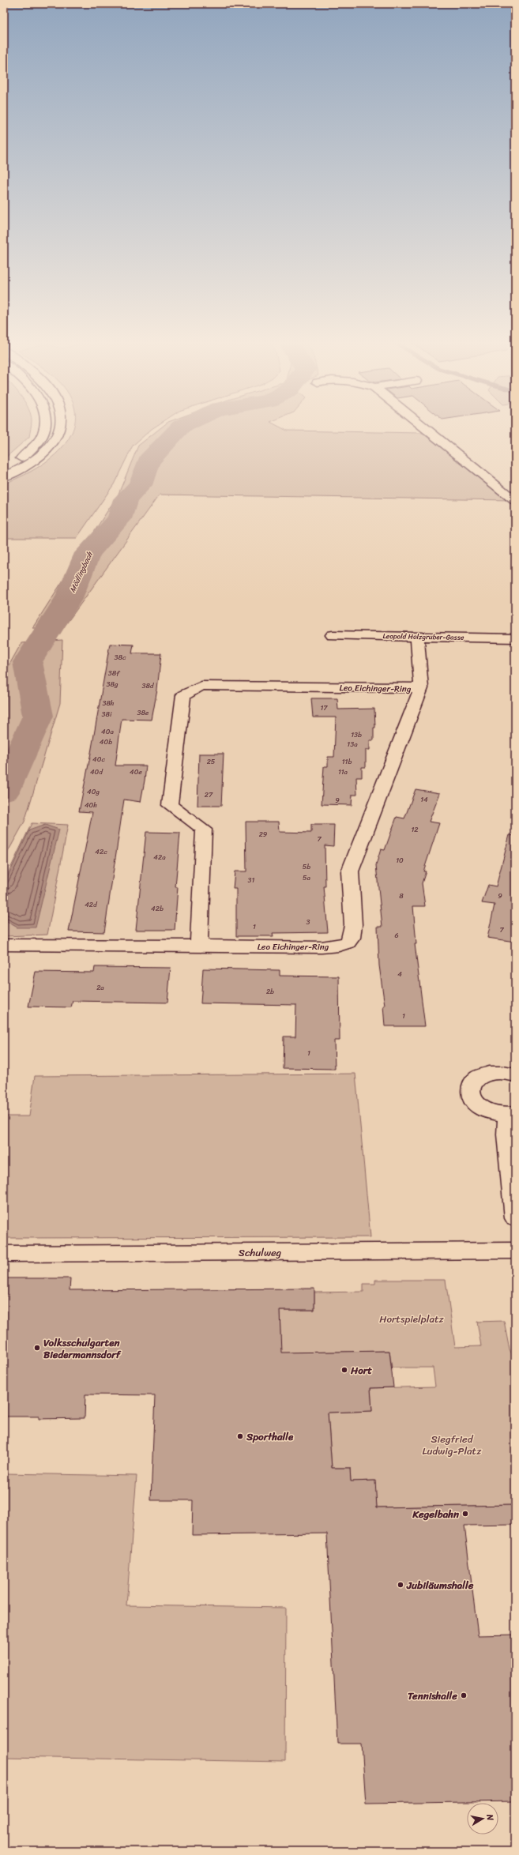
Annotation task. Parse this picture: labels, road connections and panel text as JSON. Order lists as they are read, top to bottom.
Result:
{
  "streets": {
    "main road": ["Leopold Holzgruber-Gasse", "Leo Eichinger-Ring", "Schulweg"]
  },
  "water": ["Mödlingbach"],
  "parks": ["Hortspielplatz", "Siegfried Ludwig-Platz"],
  "places": [
    "Volksschulgarten Biedermannsdorf",
    "Hort",
    "Sporthalle",
    "Kegelbahn",
    "Jubiläumshalle",
    "Tennishalle"
  ],
  "house_numbers": [
    "38c",
    "38f",
    "38g",
    "38d",
    "38h",
    "17",
    "38e",
    "38i",
    "40a",
    "13b",
    "40b",
    "13a",
    "40c",
    "25",
    "11b",
    "40d",
    "40e",
    "11a",
    "40g",
    "27",
    "14",
    "9",
    "40h",
    "12",
    "29",
    "7",
    "42c",
    "42a",
    "10",
    "5b",
    "5a",
    "31",
    "8",
    "9",
    "42d",
    "42b",
    "3",
    "1",
    "7",
    "6",
    "4",
    "2a",
    "2b",
    "1",
    "1"
  ],
  "north": "right"
}
